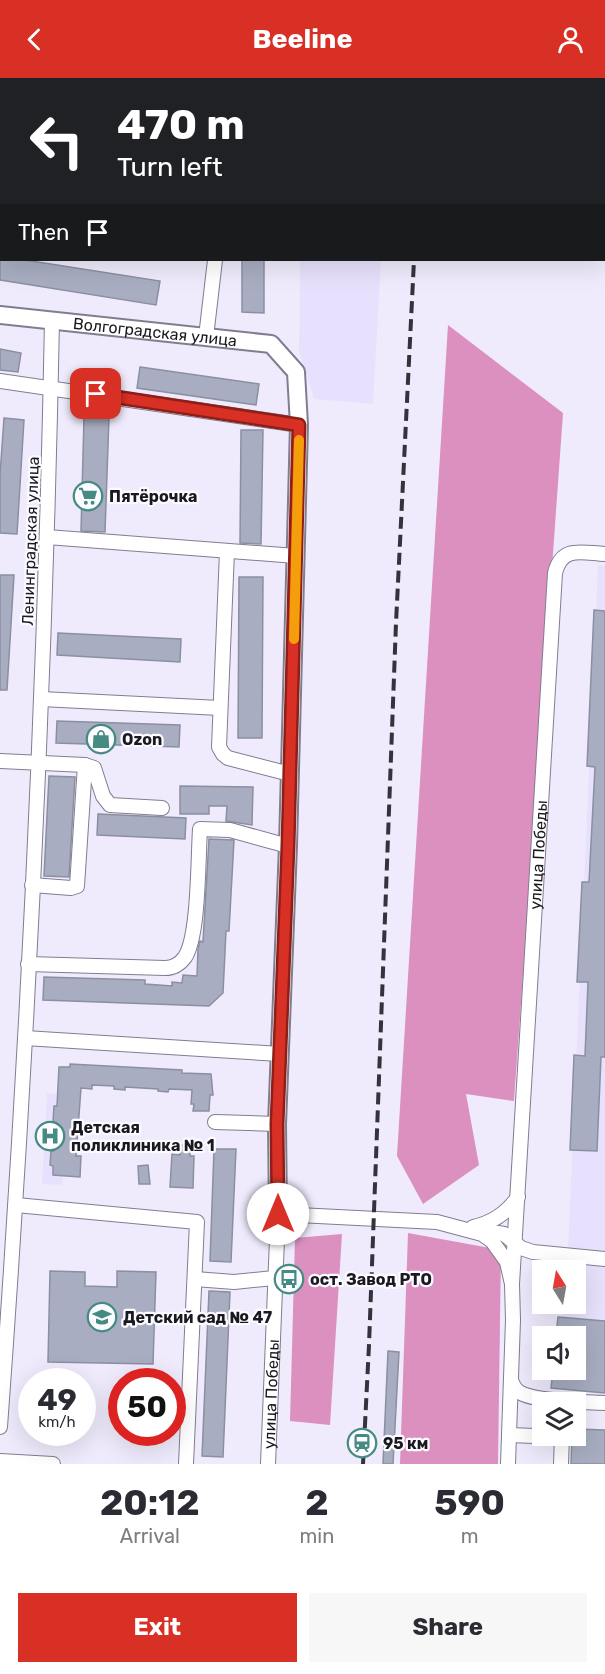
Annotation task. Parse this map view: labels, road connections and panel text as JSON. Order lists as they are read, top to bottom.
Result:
{
  "streets": {
    "main road": ["Волгоградская улица", "улица Победы"],
    "street": ["Ленинградская улица"]
  },
  "crossings": [
    ["Волгоградская улица", "Ленинградская улица"],
    ["Волгоградская улица", "улица Победы"]
  ],
  "places": {
    "supermarket": ["Пятёрочка"],
    "shop": ["Ozon"],
    "hospital": ["Детская поликлиника № 1"],
    "bus stop": ["ост. Завод РТО"],
    "school or university": ["Детский сад № 47"],
    "station": ["95 км"]
  },
  "north": "top",
  "page": {
    "header": "Beeline",
    "turn": ["470 m", "Turn left"],
    "then": "Then",
    "speed": "49 km/h",
    "limit": "50",
    "eta": [
      "20:12",
      "Arrival",
      "2",
      "min",
      "590",
      "m"
    ],
    "buttons": ["Exit", "Share"]
  }
}
